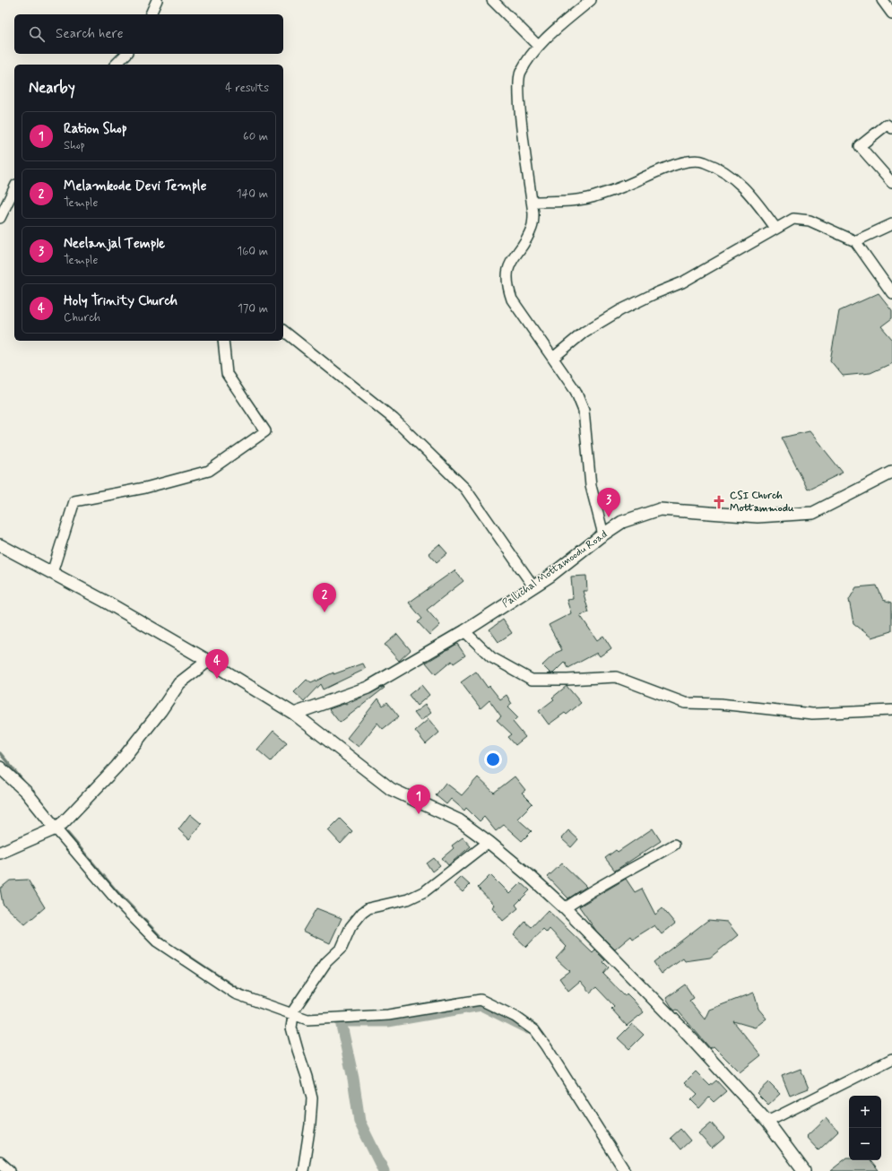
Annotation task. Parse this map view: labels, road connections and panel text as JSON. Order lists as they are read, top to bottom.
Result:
{
  "streets": {
    "street": ["Pallichal Mottamoodu Road"]
  },
  "places": {
    "church": ["CSI Church Mottammodu"]
  },
  "page": {
    "search": "Search here",
    "heading": ["Nearby", "4 results"],
    "list": [
      {
        "mark": "1",
        "name": "Ration Shop",
        "note": "Shop",
        "value": "60 m"
      },
      {
        "mark": "2",
        "name": "Melamkode Devi Temple",
        "note": "Temple",
        "value": "140 m"
      },
      {
        "mark": "3",
        "name": "Neelanjal Temple",
        "note": "Temple",
        "value": "160 m"
      },
      {
        "mark": "4",
        "name": "Holy Trinity Church",
        "note": "Church",
        "value": "170 m"
      }
    ],
    "pins": [
      "3",
      "2",
      "4",
      "1"
    ],
    "map_buttons": ["+", "−"]
  }
}
